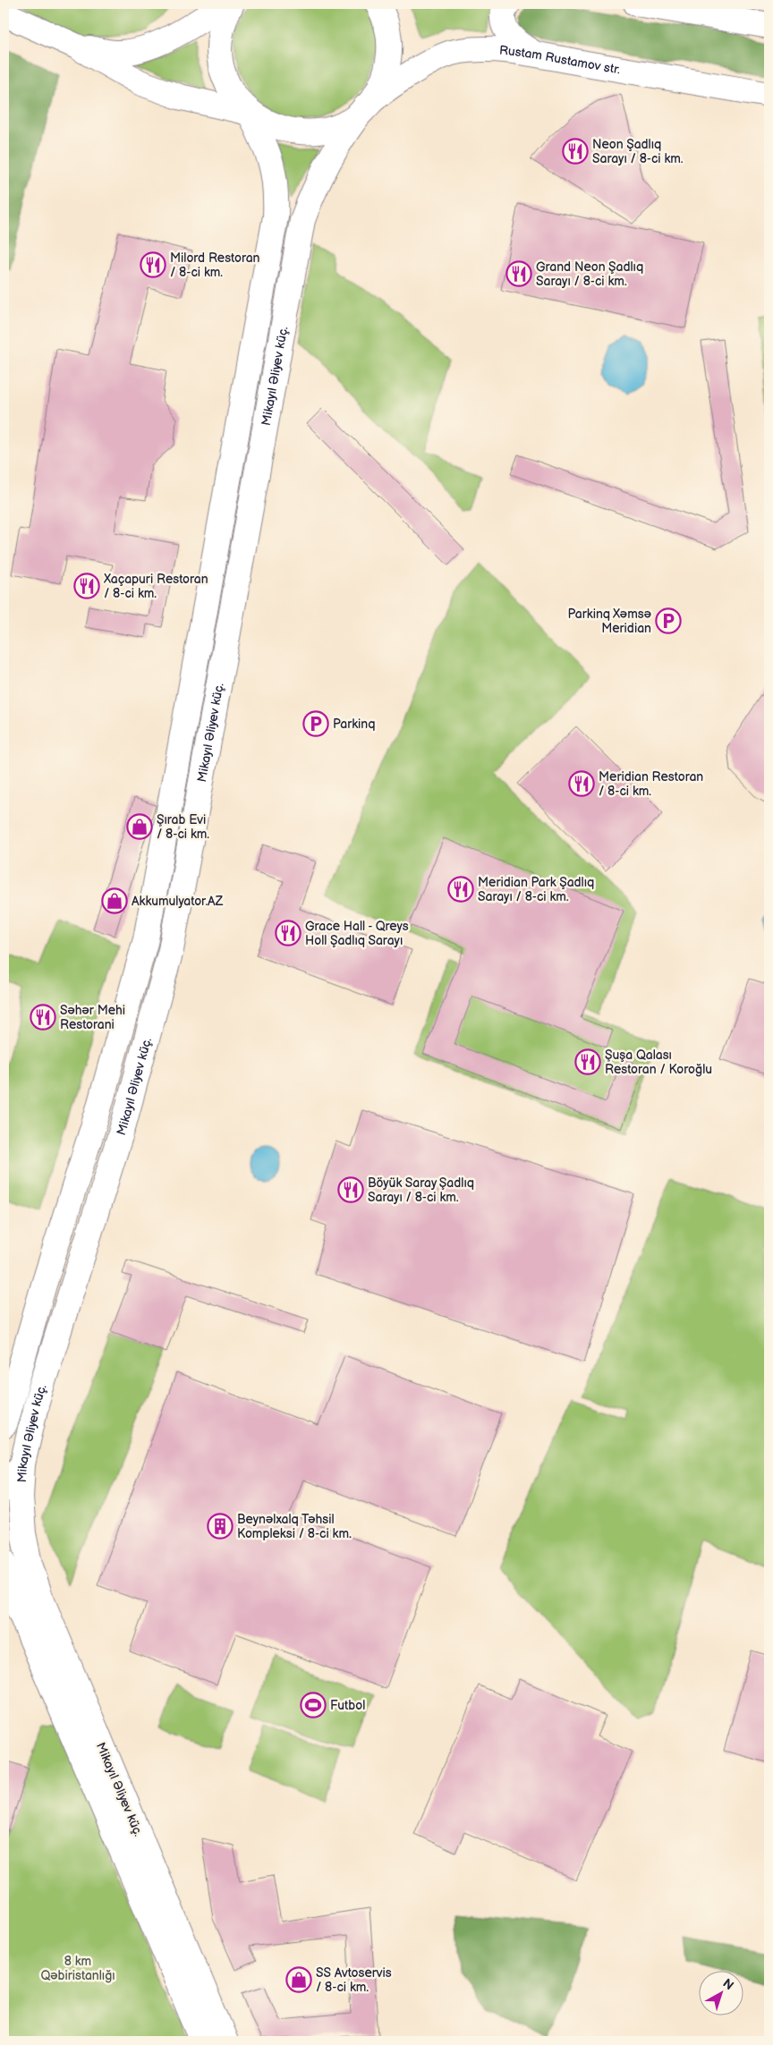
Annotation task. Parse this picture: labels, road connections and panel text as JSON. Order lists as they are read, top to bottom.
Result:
{
  "streets": {
    "main road": ["Rustam Rustamov str.", "Mikayıl Əliyev küç."]
  },
  "crossings": [
    ["Rustam Rustamov str.", "Mikayıl Əliyev küç."]
  ],
  "parks": ["8 km Qəbiristanlığı"],
  "places": {
    "restaurant": [
      "Neon Şadlıq Sarayı / 8-ci km.",
      "Milord Restoran / 8-ci km.",
      "Grand Neon Şadlıq Sarayı / 8-ci km.",
      "Xaçapuri Restoran / 8-ci km.",
      "Meridian Restoran / 8-ci km.",
      "Meridian Park Şadlıq Sarayı / 8-ci km.",
      "Grace Hall - Qreys Holl Şadlıq Sarayı",
      "Səhər Mehi Restorani",
      "Şuşa Qalası Restoran / Koroğlu",
      "Böyük Saray Şadlıq Sarayı / 8-ci km."
    ],
    "parking": ["Parkinq Xəmsə Meridian", "Parkinq"],
    "shop": ["Şırab Evi / 8-ci km.", "Akkumulyator.AZ", "SS Avtoservis / 8-ci km."],
    "building": ["Beynəlxalq Təhsil Kompleksi / 8-ci km."],
    "sports": ["Futbol"]
  },
  "north": "top right"
}
